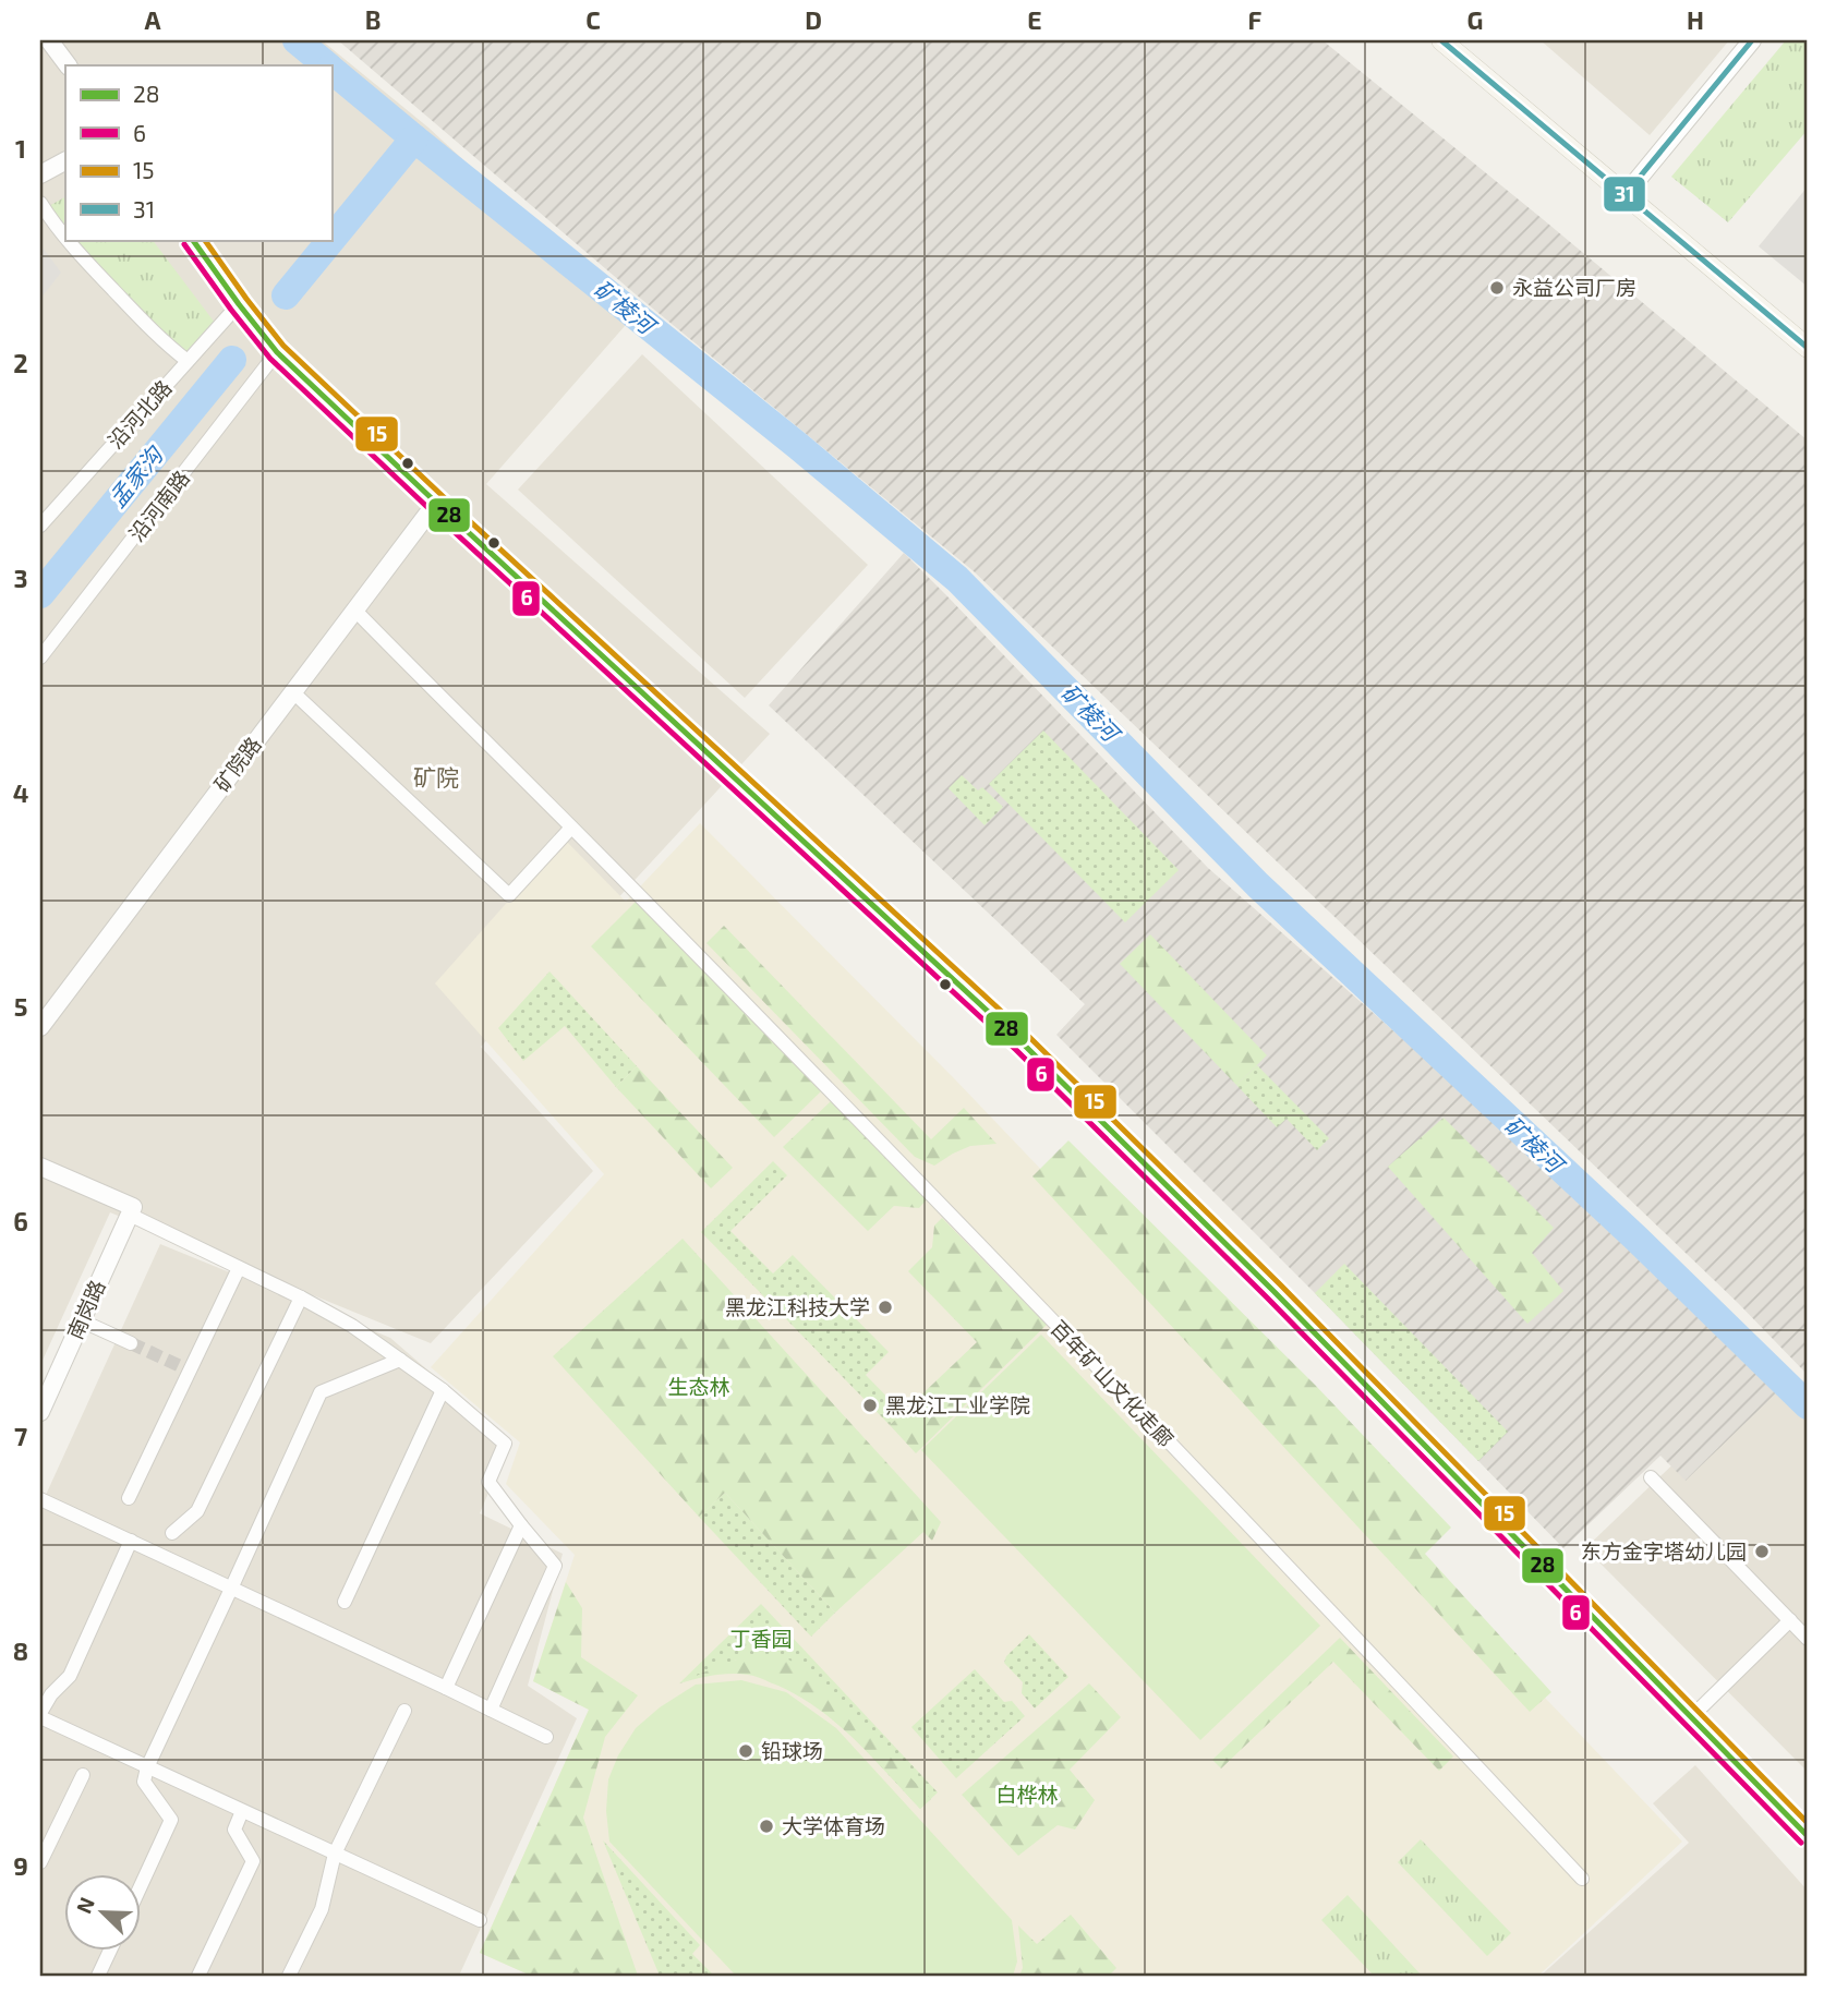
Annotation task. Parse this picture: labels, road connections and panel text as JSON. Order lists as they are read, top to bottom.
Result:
{
  "streets": {
    "street": [
      "沿河北路",
      "沿河南路",
      "矿院路",
      "南岗路",
      "百年矿山文化走廊"
    ]
  },
  "crossings": [
    ["矿院路", "百年矿山文化走廊"]
  ],
  "districts": ["矿院"],
  "water": ["矿棱河", "孟家沟"],
  "parks": ["生态林", "丁香园", "白桦林"],
  "places": [
    "永益公司厂房",
    "黑龙江科技大学",
    "黑龙江工业学院",
    "东方金字塔幼儿园",
    "铅球场",
    "大学体育场"
  ],
  "lines": [
    "transit line 31",
    "transit line 28",
    "transit line 15",
    "transit line 6"
  ],
  "legend": [
    "28",
    "6",
    "15",
    "31"
  ],
  "north": "top left",
  "grid": {
    "columns": [
      "A",
      "B",
      "C",
      "D",
      "E",
      "F",
      "G",
      "H"
    ],
    "rows": [
      "1",
      "2",
      "3",
      "4",
      "5",
      "6",
      "7",
      "8",
      "9"
    ]
  }
}
